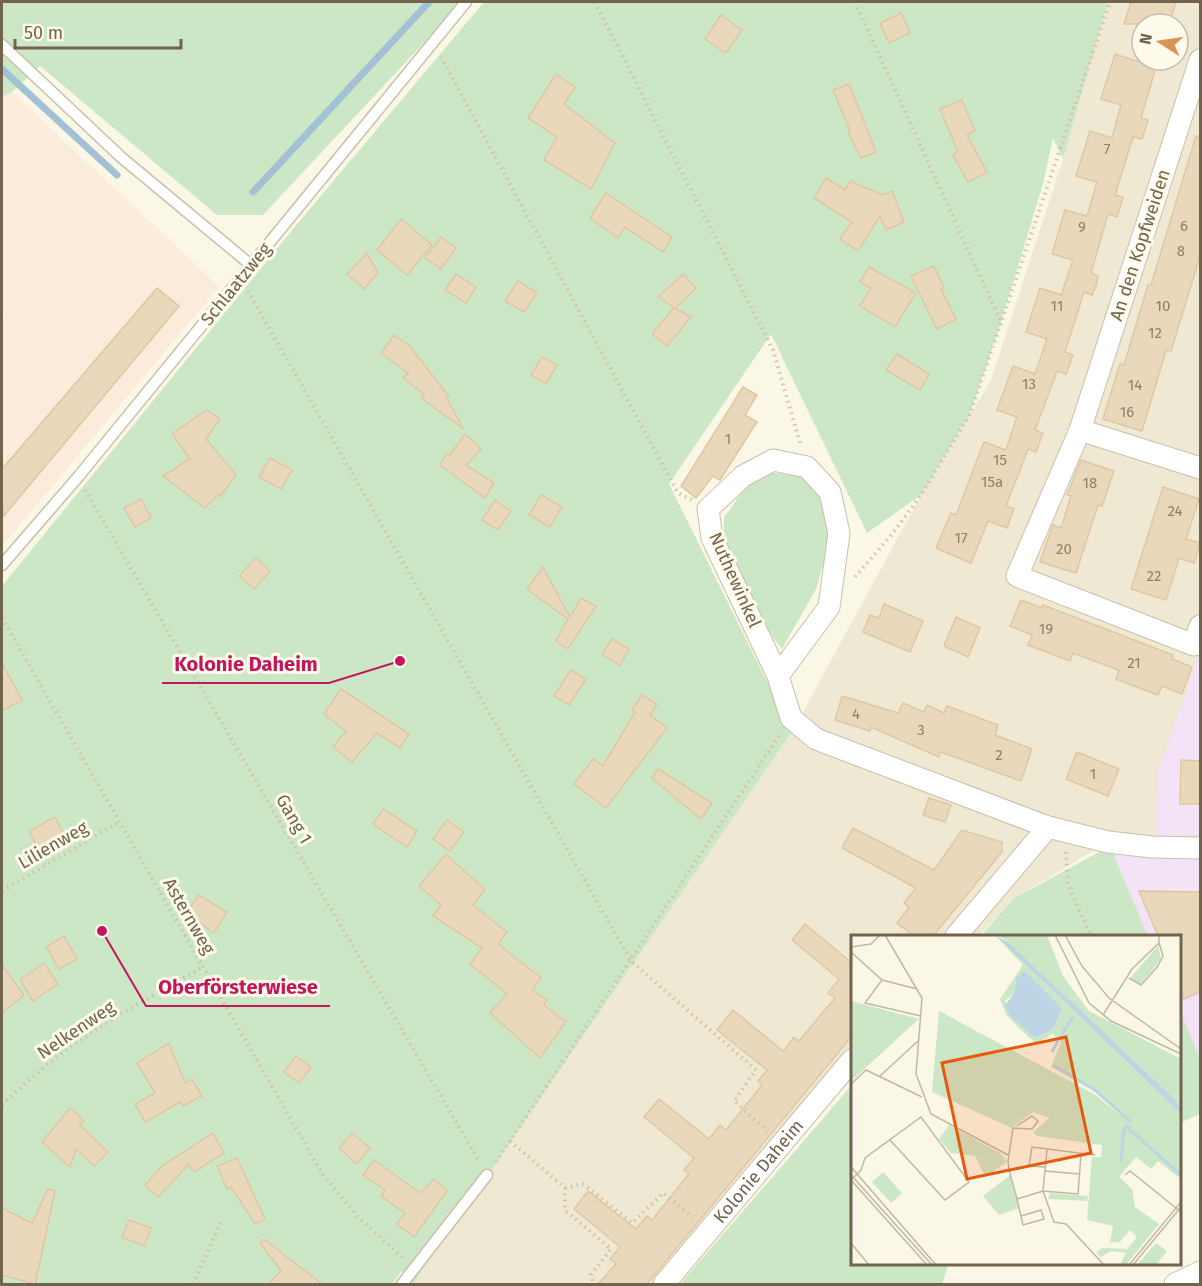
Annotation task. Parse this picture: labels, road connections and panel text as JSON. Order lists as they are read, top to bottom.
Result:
{
  "streets": {
    "street": ["An den Kopfweiden", "Nuthewinkel", "Kolonie Daheim"],
    "lane": ["Schlaatzweg"],
    "path": [
      "Gang 1",
      "Lilienweg",
      "Asternweg",
      "Nelkenweg"
    ]
  },
  "crossings": [
    ["Schlaatzweg", "Gang 1"],
    ["Lilienweg", "Asternweg"],
    ["Asternweg", "Nelkenweg"]
  ],
  "places": ["Kolonie Daheim", "Oberförsterwiese"],
  "house_numbers": [
    "7",
    "6",
    "9",
    "8",
    "11",
    "10",
    "12",
    "13",
    "14",
    "16",
    "1",
    "15",
    "15a",
    "18",
    "24",
    "17",
    "20",
    "22",
    "19",
    "21",
    "4",
    "3",
    "2",
    "1"
  ],
  "scale_bar": "50 m",
  "north": "left"
}
